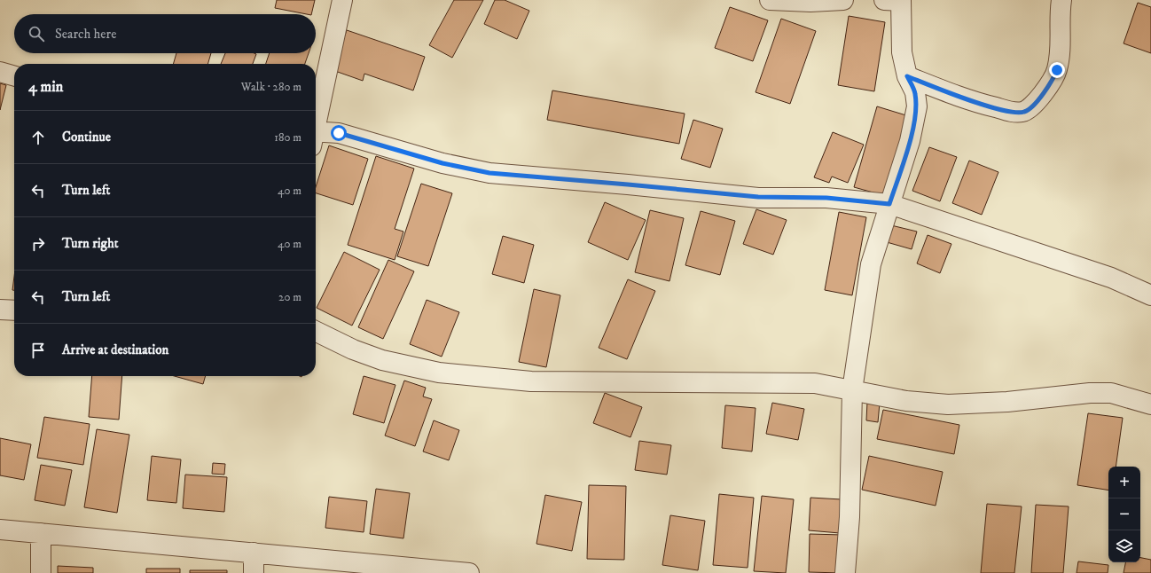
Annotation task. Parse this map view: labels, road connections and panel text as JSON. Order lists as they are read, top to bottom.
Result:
{
  "page": {
    "search": "Search here",
    "heading": ["4 min", "Walk · 280 m"],
    "list": [
      ["Continue", "180 m"],
      ["Turn left", "40 m"],
      ["Turn right", "40 m"],
      ["Turn left", "20 m"],
      "Arrive at destination"
    ],
    "map_buttons": ["+", "−"]
  }
}
